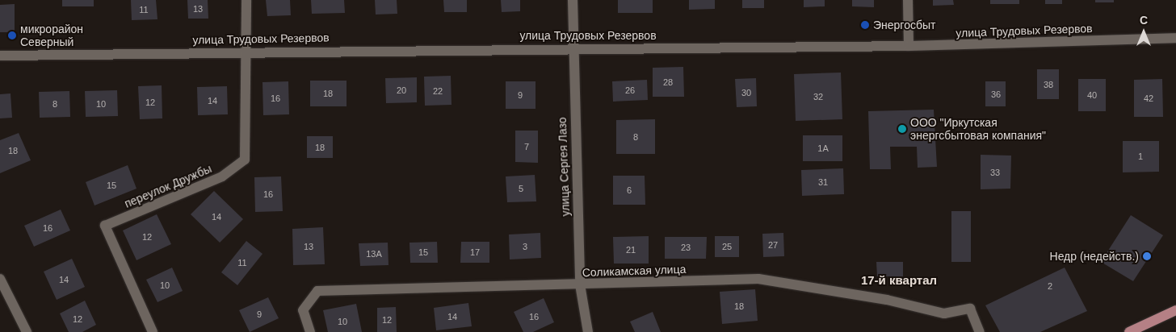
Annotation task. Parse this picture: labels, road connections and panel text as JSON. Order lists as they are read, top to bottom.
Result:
{
  "streets": {
    "street": [
      "улица Трудовых Резервов",
      "улица Сергея Лазо",
      "переулок Дружбы",
      "Соликамская улица"
    ]
  },
  "crossings": [
    ["улица Трудовых Резервов", "улица Сергея Лазо"],
    ["улица Трудовых Резервов", "переулок Дружбы"],
    ["улица Сергея Лазо", "Соликамская улица"]
  ],
  "districts": ["17-й квартал"],
  "places": [
    "Энергосбыт",
    "микрорайон Северный",
    "ООО \"Иркутская энергсбытовая компания\"",
    "Недр (недейств.)"
  ],
  "house_numbers": [
    "13",
    "11",
    "28",
    "38",
    "20",
    "26",
    "22",
    "30",
    "18",
    "36",
    "9",
    "40",
    "32",
    "16",
    "42",
    "14",
    "12",
    "8",
    "10",
    "8",
    "7",
    "18",
    "1А",
    "18",
    "1",
    "33",
    "31",
    "15",
    "5",
    "6",
    "16",
    "14",
    "16",
    "12",
    "27",
    "13",
    "3",
    "25",
    "23",
    "21",
    "15",
    "17",
    "13А",
    "11",
    "14",
    "10",
    "2",
    "18",
    "9",
    "14",
    "16",
    "12",
    "12",
    "10"
  ],
  "north": "top"
}
